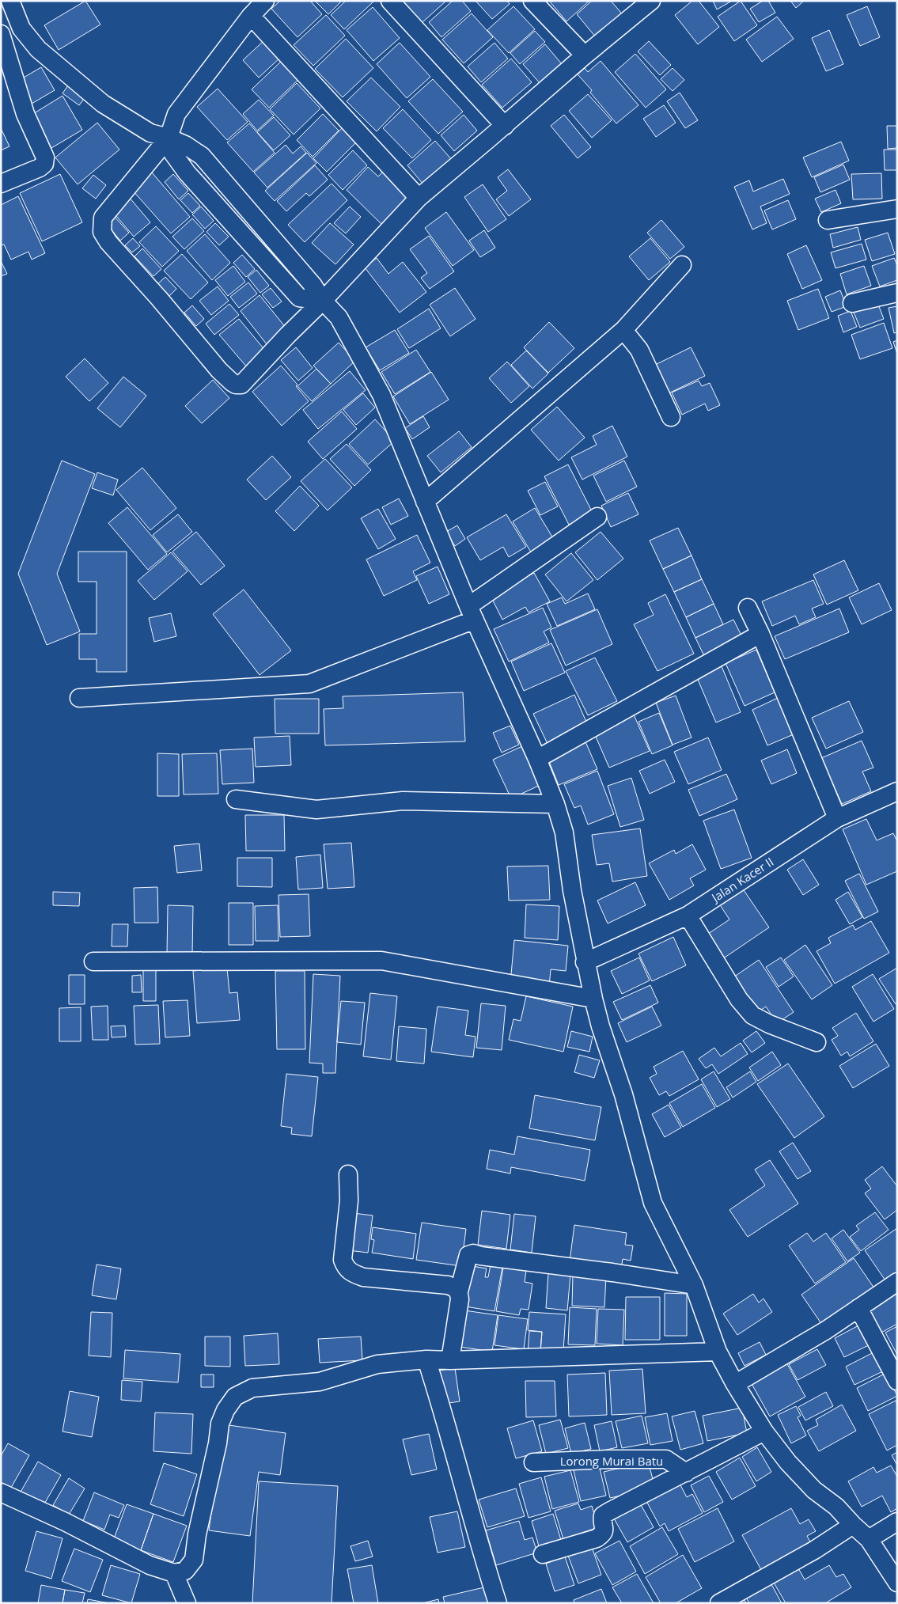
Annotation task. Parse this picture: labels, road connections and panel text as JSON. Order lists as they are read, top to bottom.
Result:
{
  "streets": {
    "street": ["Jalan Kacer II", "Lorong Murai Batu"]
  }
}
